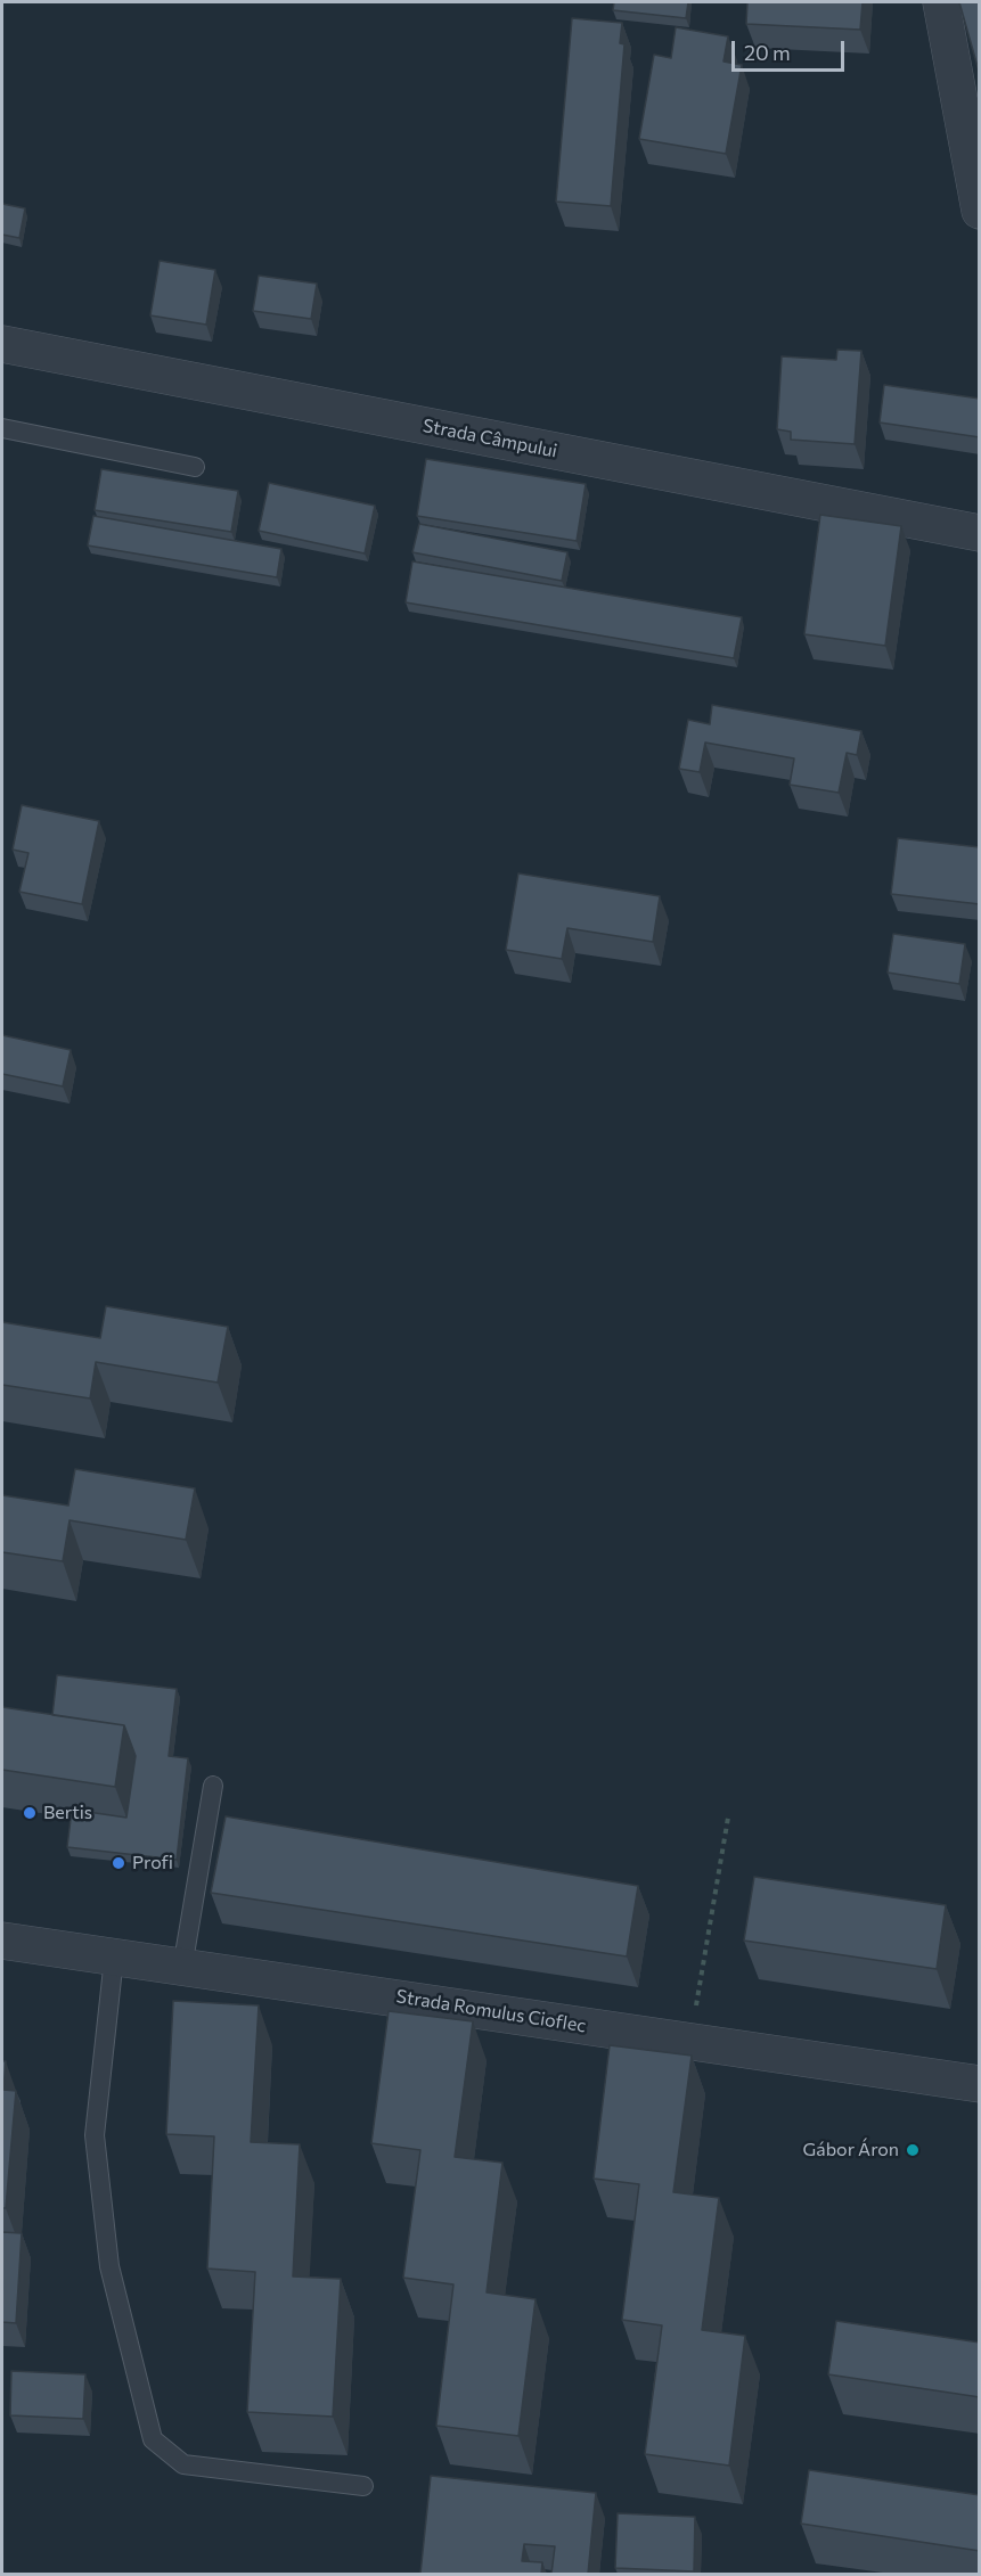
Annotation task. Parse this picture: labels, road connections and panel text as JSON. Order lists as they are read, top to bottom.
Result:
{
  "streets": {
    "street": ["Strada Câmpului", "Strada Romulus Cioflec"]
  },
  "places": ["Bertis", "Profi", "Gábor Áron"],
  "scale_bar": "20 m"
}
